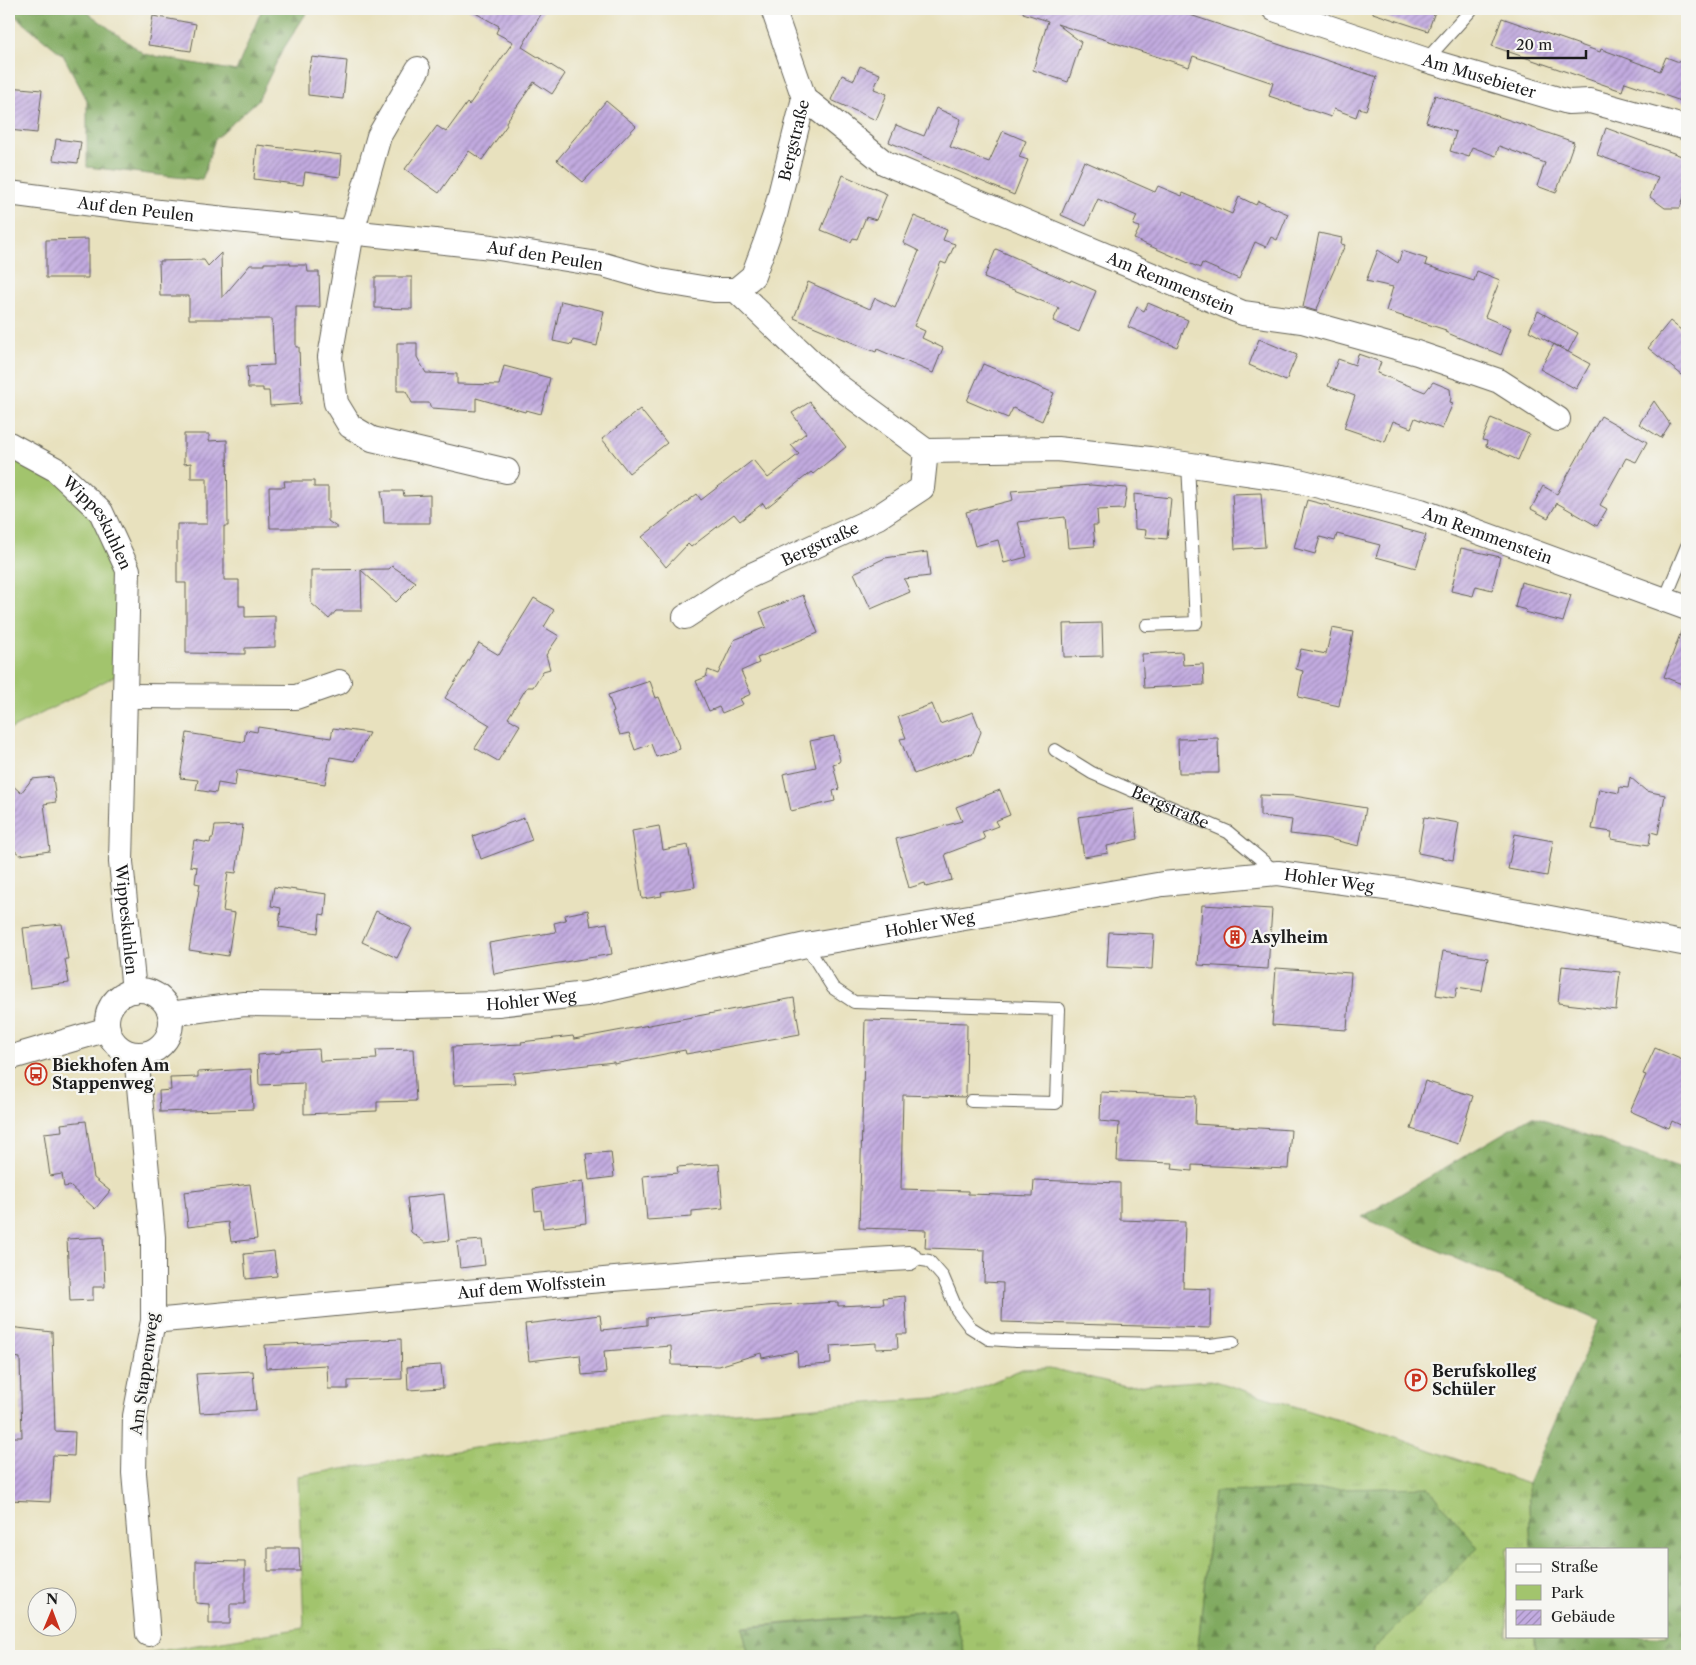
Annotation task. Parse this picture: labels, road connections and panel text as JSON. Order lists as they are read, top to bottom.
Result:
{
  "streets": {
    "street": [
      "Am Musebieter",
      "Bergstraße",
      "Auf den Peulen",
      "Am Remmenstein",
      "Wippeskuhlen",
      "Hohler Weg",
      "Auf dem Wolfsstein",
      "Am Stappenweg"
    ]
  },
  "crossings": [
    ["Bergstraße", "Auf den Peulen"],
    ["Bergstraße", "Am Remmenstein"],
    ["Bergstraße", "Hohler Weg"],
    ["Wippeskuhlen", "Hohler Weg"],
    ["Wippeskuhlen", "Am Stappenweg"],
    ["Hohler Weg", "Am Stappenweg"],
    ["Auf dem Wolfsstein", "Am Stappenweg"]
  ],
  "places": {
    "building": ["Asylheim"],
    "bus stop": ["Biekhofen Am Stappenweg"],
    "parking": ["Berufskolleg Schüler"]
  },
  "legend": ["Straße", "Park", "Gebäude"],
  "scale_bar": "20 m",
  "north": "top"
}
